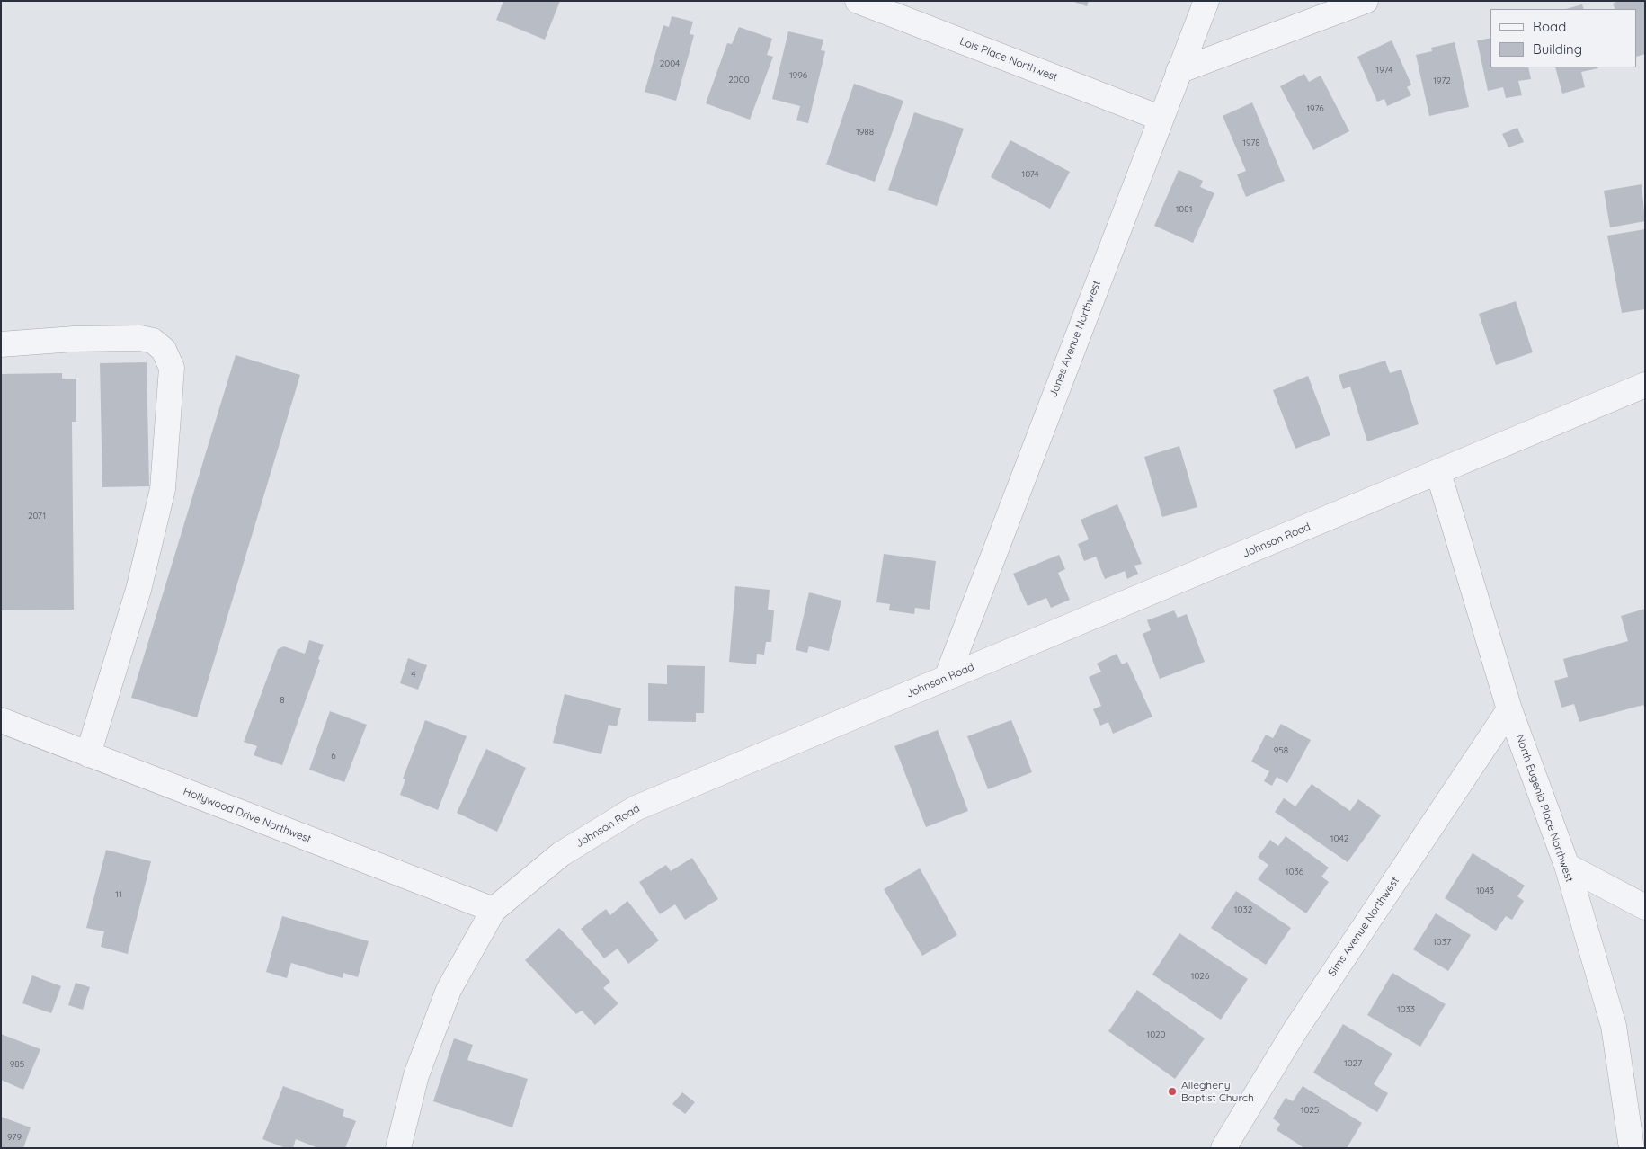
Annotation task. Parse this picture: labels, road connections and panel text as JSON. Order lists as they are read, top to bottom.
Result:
{
  "streets": {
    "street": [
      "Lois Place Northwest",
      "Jones Avenue Northwest",
      "Johnson Road",
      "North Eugenia Place Northwest",
      "Hollywood Drive Northwest",
      "Sims Avenue Northwest"
    ]
  },
  "crossings": [
    ["Lois Place Northwest", "Jones Avenue Northwest"],
    ["Jones Avenue Northwest", "Johnson Road"],
    ["Johnson Road", "North Eugenia Place Northwest"],
    ["Johnson Road", "Hollywood Drive Northwest"],
    ["North Eugenia Place Northwest", "Sims Avenue Northwest"]
  ],
  "places": ["Allegheny Baptist Church"],
  "house_numbers": [
    "2004",
    "1974",
    "1996",
    "2000",
    "1972",
    "1976",
    "1988",
    "1978",
    "1074",
    "1081",
    "2071",
    "4",
    "8",
    "958",
    "6",
    "1042",
    "1036",
    "1043",
    "11",
    "1032",
    "1037",
    "1026",
    "1033",
    "1020",
    "1027",
    "985",
    "1025",
    "979"
  ],
  "legend": ["Road", "Building"]
}
